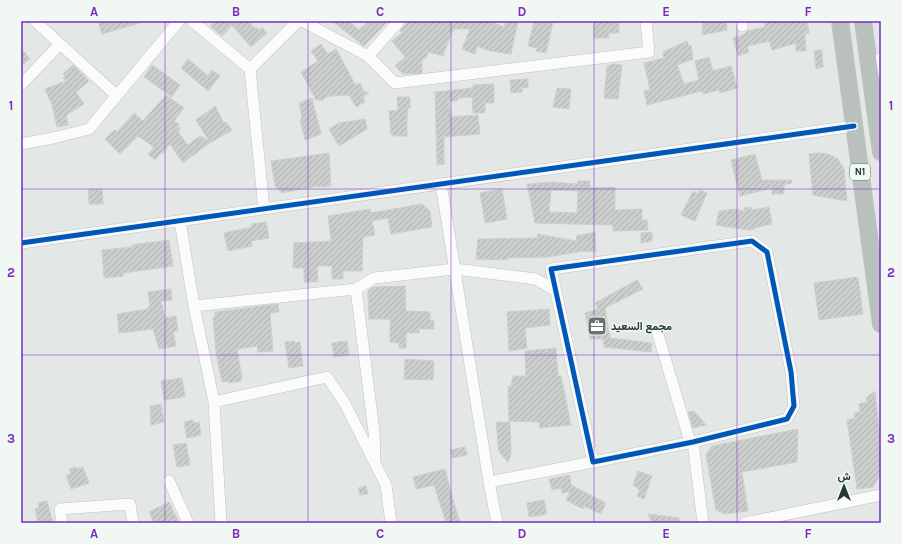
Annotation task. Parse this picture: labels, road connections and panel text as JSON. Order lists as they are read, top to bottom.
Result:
{
  "streets": {
    "highway": ["N1"]
  },
  "places": {
    "office": ["مجمع السعيد"]
  },
  "north": "top",
  "grid": {
    "columns": [
      "A",
      "B",
      "C",
      "D",
      "E",
      "F"
    ],
    "rows": ["1", "2", "3"]
  }
}
